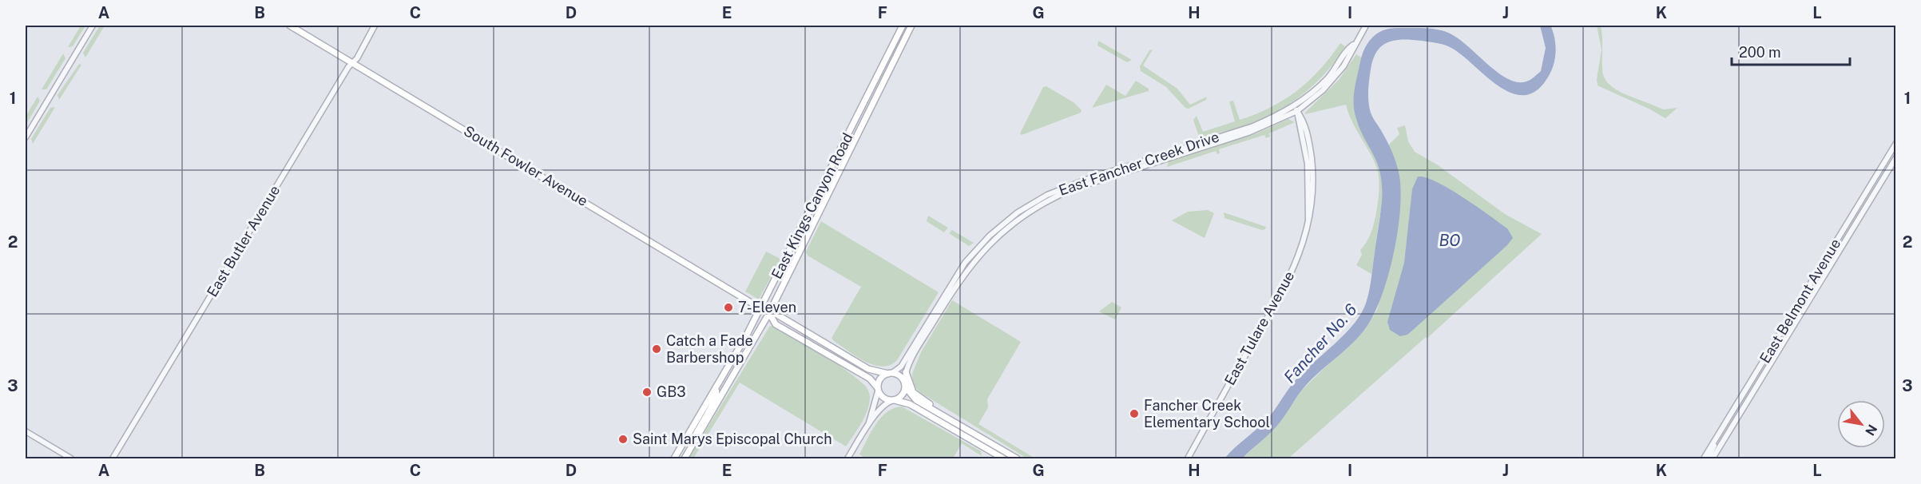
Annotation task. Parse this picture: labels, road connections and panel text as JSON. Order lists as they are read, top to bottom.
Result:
{
  "streets": {
    "main road": ["South Fowler Avenue", "East Kings Canyon Road"],
    "street": [
      "East Fancher Creek Drive",
      "East Butler Avenue",
      "East Belmont Avenue",
      "East Tulare Avenue"
    ]
  },
  "crossings": [
    ["East Fancher Creek Drive", "East Tulare Avenue"],
    ["South Fowler Avenue", "East Kings Canyon Road"],
    ["South Fowler Avenue", "East Butler Avenue"]
  ],
  "water": ["BO", "Fancher No. 6"],
  "places": [
    "7-Eleven",
    "Catch a Fade Barbershop",
    "GB3",
    "Fancher Creek Elementary School",
    "Saint Marys Episcopal Church"
  ],
  "scale_bar": "200 m",
  "north": "bottom right",
  "grid": {
    "columns": [
      "A",
      "B",
      "C",
      "D",
      "E",
      "F",
      "G",
      "H",
      "I",
      "J",
      "K",
      "L"
    ],
    "rows": ["1", "2", "3"]
  }
}
